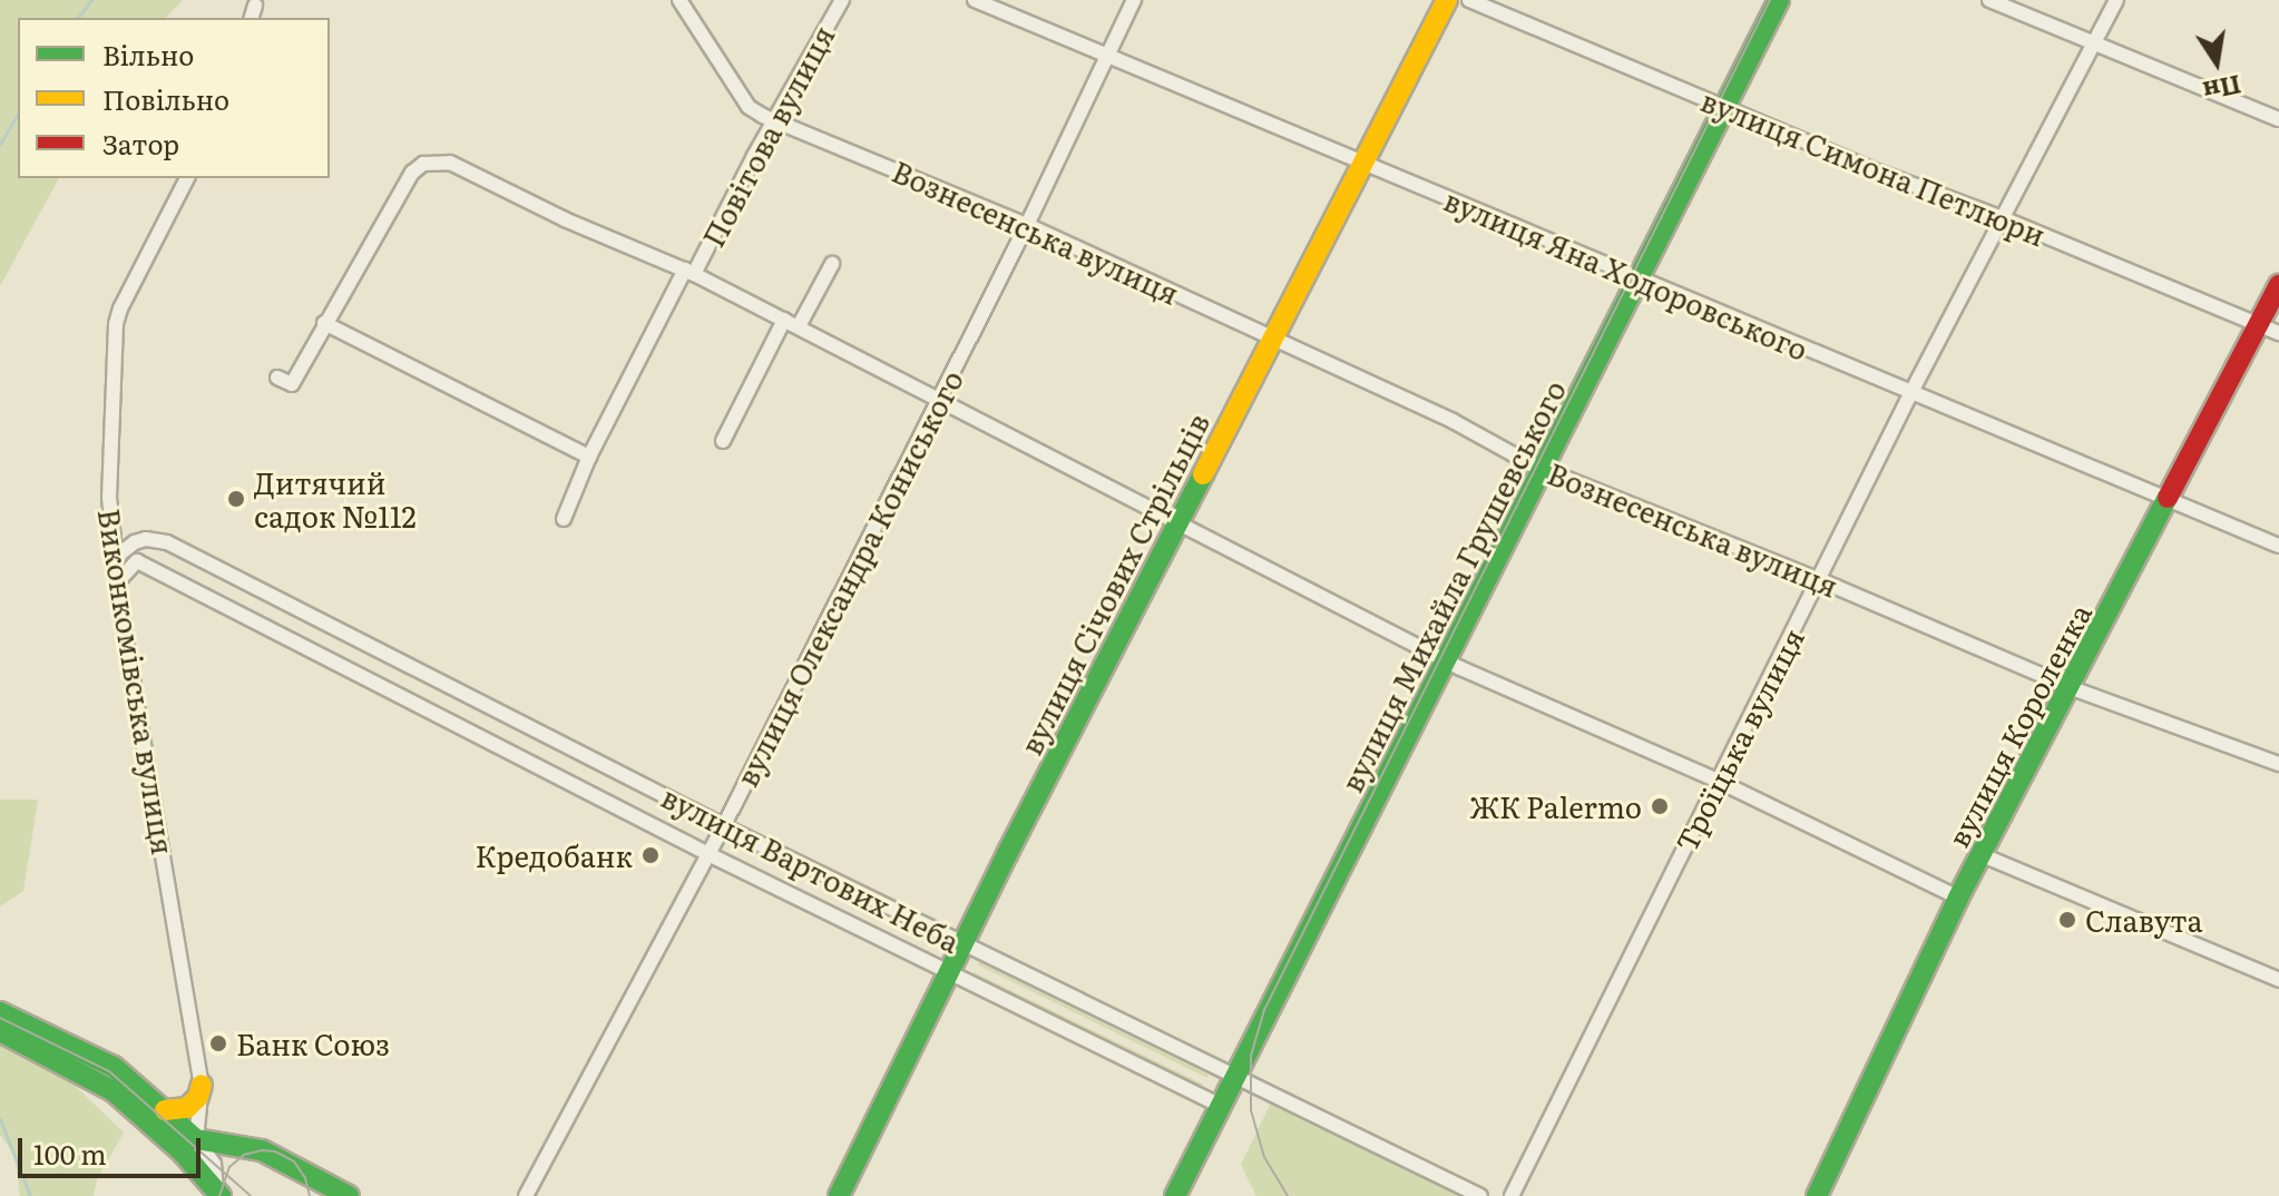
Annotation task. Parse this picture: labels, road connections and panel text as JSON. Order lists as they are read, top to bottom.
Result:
{
  "streets": {
    "main road": ["вулиця Січових Стрільців", "вулиця Михайла Грушевського", "вулиця Короленка"],
    "street": [
      "Повітова вулиця",
      "вулиця Симона Петлюри",
      "Вознесенська вулиця",
      "вулиця Яна Ходоровського",
      "вулиця Олександра Кониського",
      "Виконкомівська вулиця",
      "Троїцька вулиця",
      "вулиця Вартових Неба"
    ]
  },
  "crossings": [
    ["Повітова вулиця", "Вознесенська вулиця"],
    ["вулиця Симона Петлюри", "вулиця Михайла Грушевського"],
    ["вулиця Симона Петлюри", "вулиця Короленка"],
    ["вулиця Симона Петлюри", "Троїцька вулиця"],
    ["Вознесенська вулиця", "вулиця Олександра Кониського"],
    ["Вознесенська вулиця", "вулиця Січових Стрільців"],
    ["Вознесенська вулиця", "вулиця Михайла Грушевського"],
    ["Вознесенська вулиця", "вулиця Короленка"],
    ["Вознесенська вулиця", "Троїцька вулиця"],
    ["вулиця Яна Ходоровського", "вулиця Олександра Кониського"],
    ["вулиця Яна Ходоровського", "вулиця Січових Стрільців"],
    ["вулиця Яна Ходоровського", "вулиця Михайла Грушевського"],
    ["вулиця Яна Ходоровського", "вулиця Короленка"],
    ["вулиця Яна Ходоровського", "Троїцька вулиця"],
    ["вулиця Олександра Кониського", "вулиця Вартових Неба"],
    ["вулиця Січових Стрільців", "вулиця Вартових Неба"],
    ["вулиця Михайла Грушевського", "вулиця Вартових Неба"]
  ],
  "places": [
    "Дитячий садок №112",
    "ЖК Palermo",
    "Кредобанк",
    "Славута",
    "Банк Союз"
  ],
  "legend": ["Вільно", "Повільно", "Затор"],
  "scale_bar": "100 m",
  "north": "bottom"
}
